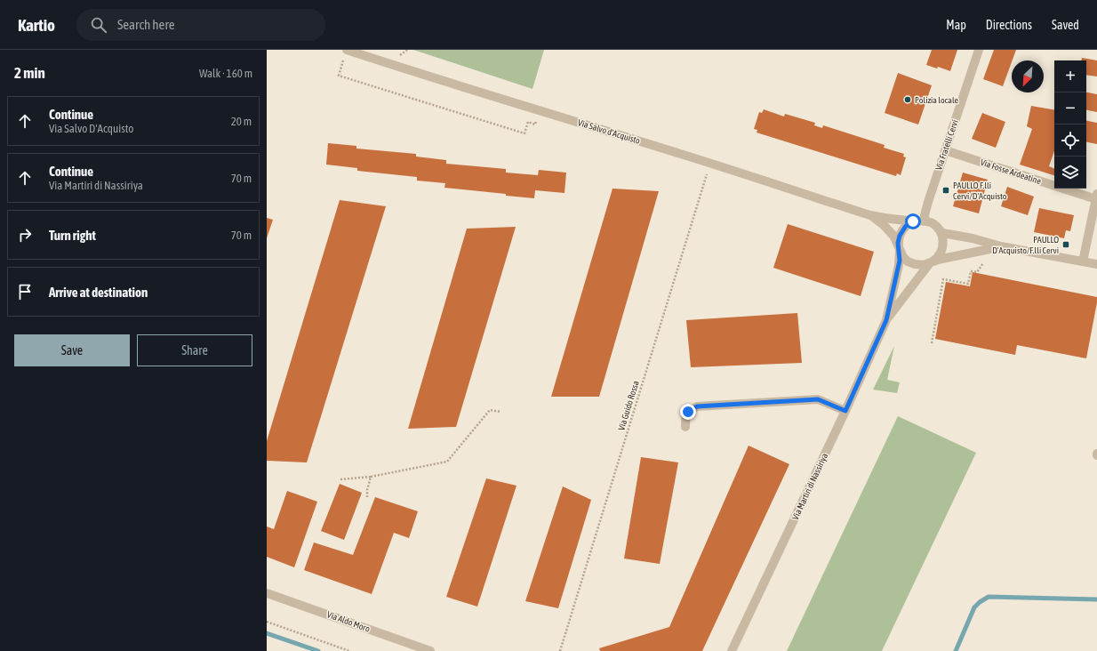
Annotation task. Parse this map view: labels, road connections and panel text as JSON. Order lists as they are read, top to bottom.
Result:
{
  "streets": {
    "street": [
      "Via Salvo d'Acquisto",
      "Via Fratelli Cervi",
      "Via Fosse Ardeatine",
      "Via Martiri di Nassiriya",
      "Via Aldo Moro"
    ],
    "path": ["Via Guido Rossa"]
  },
  "crossings": [
    ["Via Salvo d'Acquisto", "Via Guido Rossa"],
    ["Via Fratelli Cervi", "Via Fosse Ardeatine"],
    ["Via Fratelli Cervi", "Via Martiri di Nassiriya"]
  ],
  "places": {
    "other": ["Polizia locale"],
    "transit": ["PAULLO F.lli Cervi/D'Acquisto", "PAULLO D'Acquisto/F.lli Cervi"]
  },
  "north": "bottom left",
  "page": {
    "header": "Kartio",
    "search": "Search here",
    "nav": ["Map", "Directions", "Saved"],
    "heading": ["2 min", "Walk · 160 m"],
    "map_buttons": ["+", "−"],
    "list": [
      ["Continue", "Via Salvo D'Acquisto", "20 m"],
      ["Continue", "Via Martiri di Nassiriya", "70 m"],
      ["Turn right", "70 m"],
      "Arrive at destination"
    ],
    "buttons": ["Save", "Share"]
  }
}
